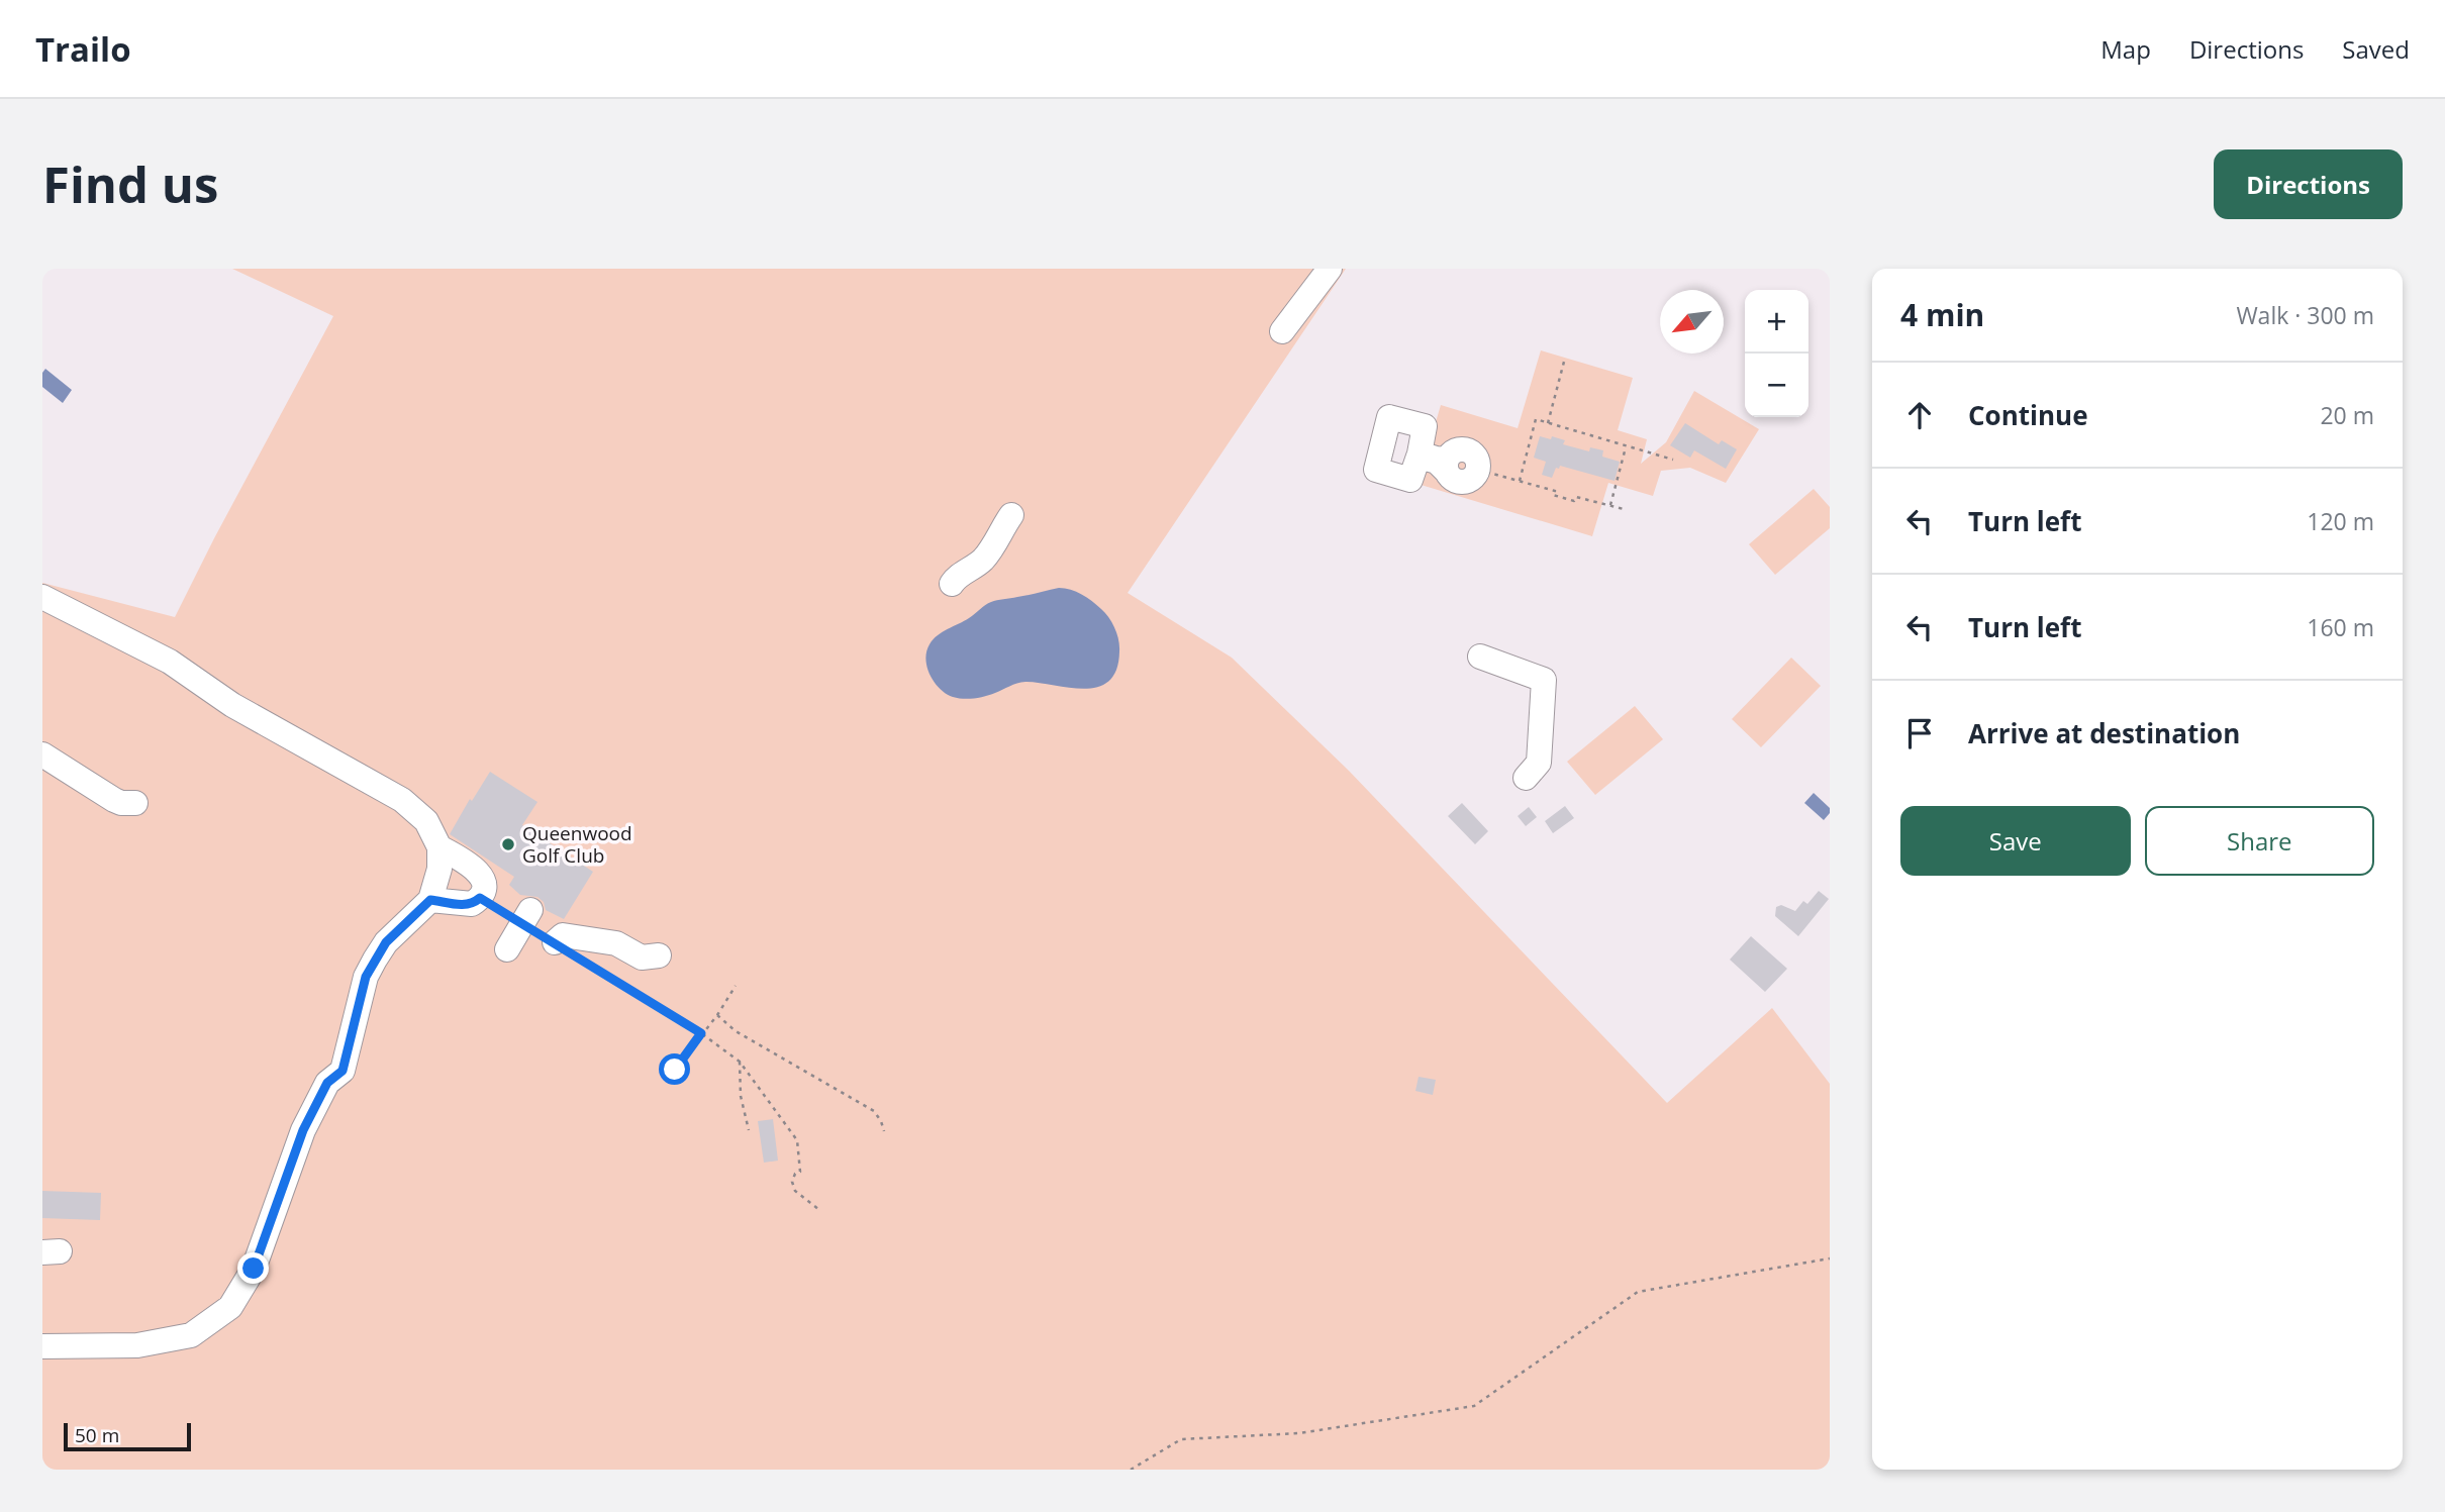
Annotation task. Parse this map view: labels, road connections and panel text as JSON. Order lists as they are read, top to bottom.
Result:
{
  "places": ["Queenwood Golf Club"],
  "scale_bar": "50 m",
  "north": "bottom left",
  "page": {
    "header": "Trailo",
    "nav": ["Map", "Directions", "Saved"],
    "buttons": [
      "Directions",
      ["Save", "Share"]
    ],
    "title": "Find us",
    "heading": ["4 min", "Walk · 300 m"],
    "map_buttons": ["+", "−"],
    "list": [
      ["Continue", "20 m"],
      ["Turn left", "120 m"],
      ["Turn left", "160 m"],
      "Arrive at destination"
    ],
    "scale": "50 m"
  }
}
